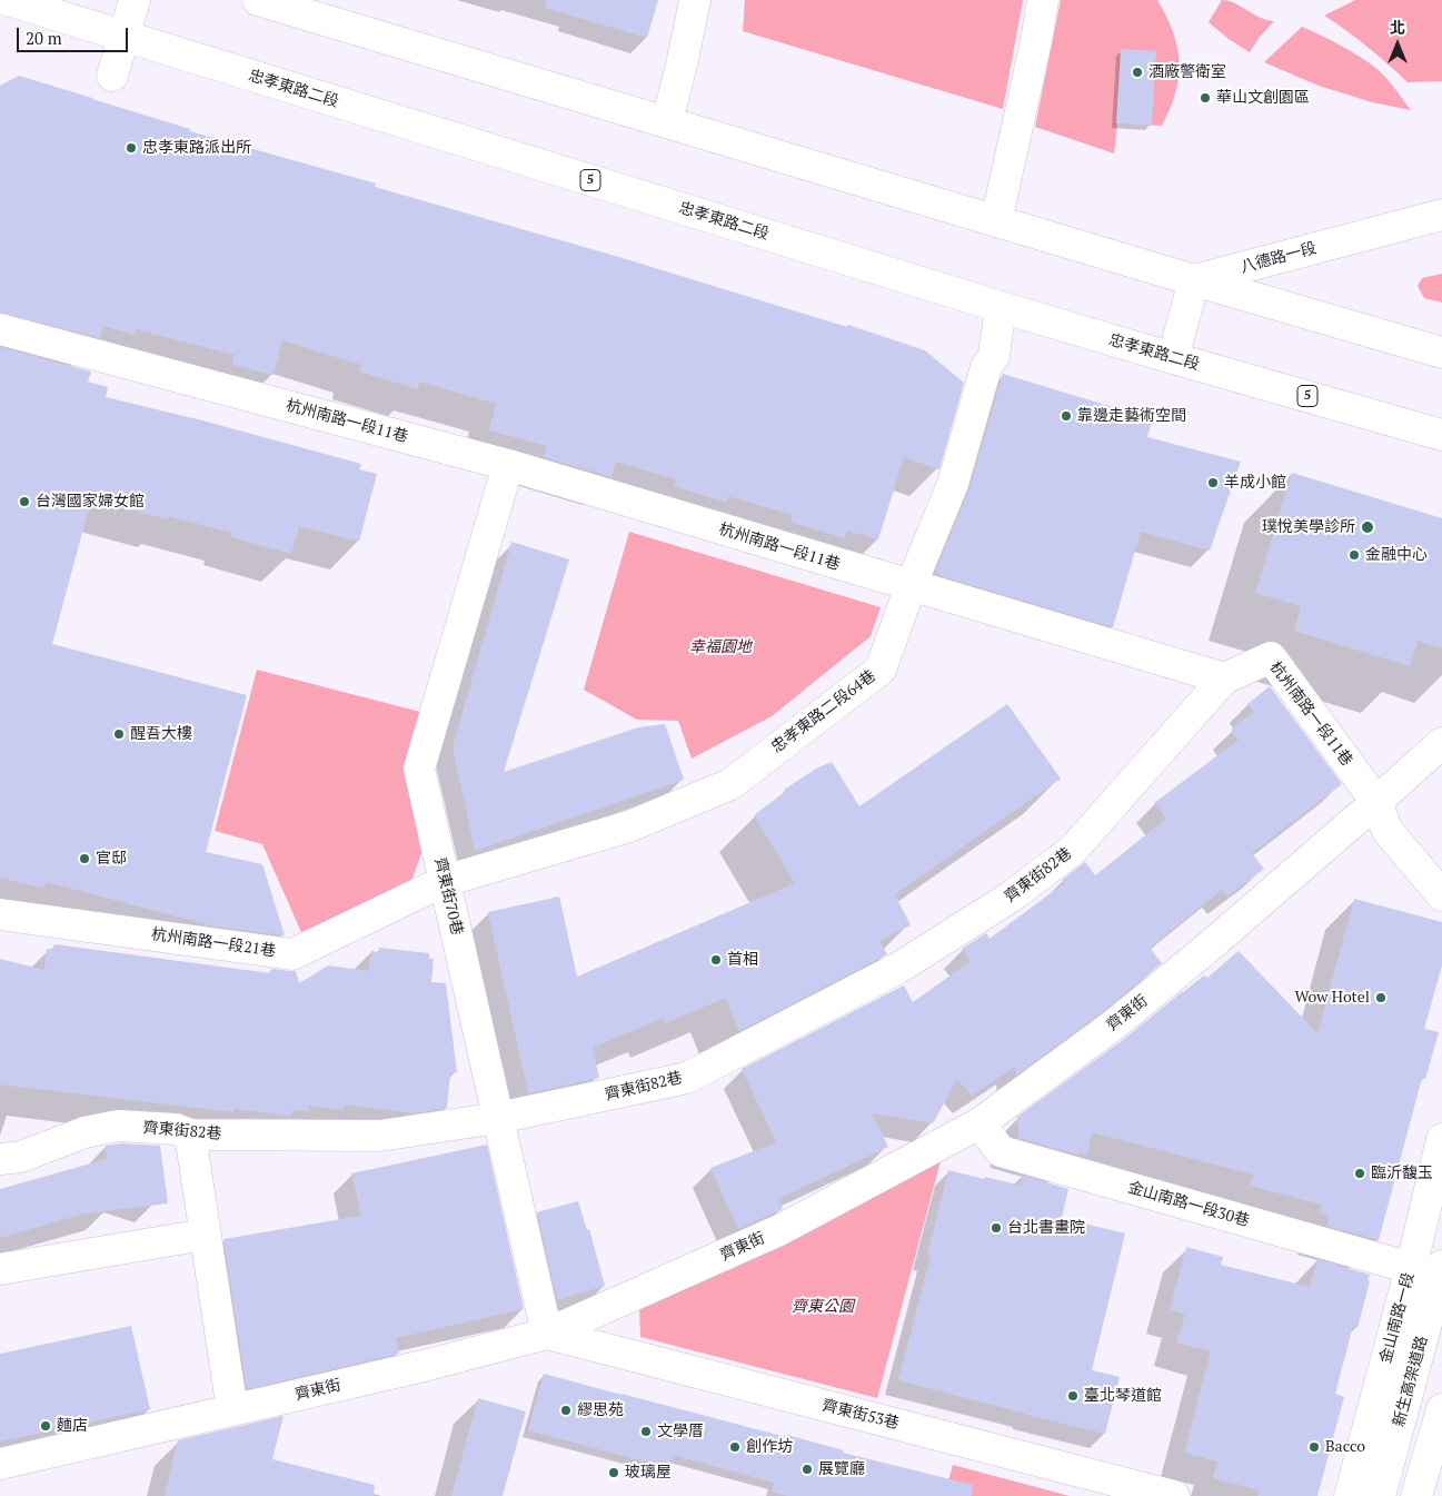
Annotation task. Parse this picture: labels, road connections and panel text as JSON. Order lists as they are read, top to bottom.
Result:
{
  "streets": {
    "main road": [
      "忠孝東路二段",
      "5",
      "八德路一段",
      "杭州南路一段11巷",
      "忠孝東路二段64巷",
      "齊東街82巷",
      "齊東街70巷",
      "杭州南路一段21巷",
      "齊東街",
      "金山南路一段30巷",
      "金山南路一段",
      "新生高架道路",
      "齊東街53巷"
    ]
  },
  "crossings": [
    ["忠孝東路二段", "忠孝東路二段64巷"],
    ["杭州南路一段11巷", "忠孝東路二段64巷"],
    ["杭州南路一段11巷", "齊東街82巷"],
    ["杭州南路一段11巷", "齊東街70巷"],
    ["杭州南路一段11巷", "齊東街"],
    ["忠孝東路二段64巷", "齊東街70巷"],
    ["忠孝東路二段64巷", "杭州南路一段21巷"],
    ["齊東街82巷", "齊東街70巷"],
    ["齊東街70巷", "杭州南路一段21巷"],
    ["齊東街70巷", "齊東街"],
    ["齊東街70巷", "齊東街53巷"],
    ["齊東街", "金山南路一段30巷"],
    ["齊東街", "齊東街53巷"],
    ["金山南路一段30巷", "金山南路一段"]
  ],
  "parks": ["幸福園地", "齊東公園"],
  "places": [
    "酒廠警衛室",
    "華山文創園區",
    "忠孝東路派出所",
    "靠邊走藝術空間",
    "羊成小館",
    "台灣國家婦女館",
    "璞悅美學診所",
    "金融中心",
    "醒吾大樓",
    "官邸",
    "首相",
    "Wow Hotel",
    "臨沂馥玉",
    "台北書畫院",
    "臺北琴道館",
    "繆思苑",
    "麵店",
    "文學厝",
    "創作坊",
    "Bacco",
    "展覽廳",
    "玻璃屋"
  ],
  "scale_bar": "20 m",
  "north": "top"
}
